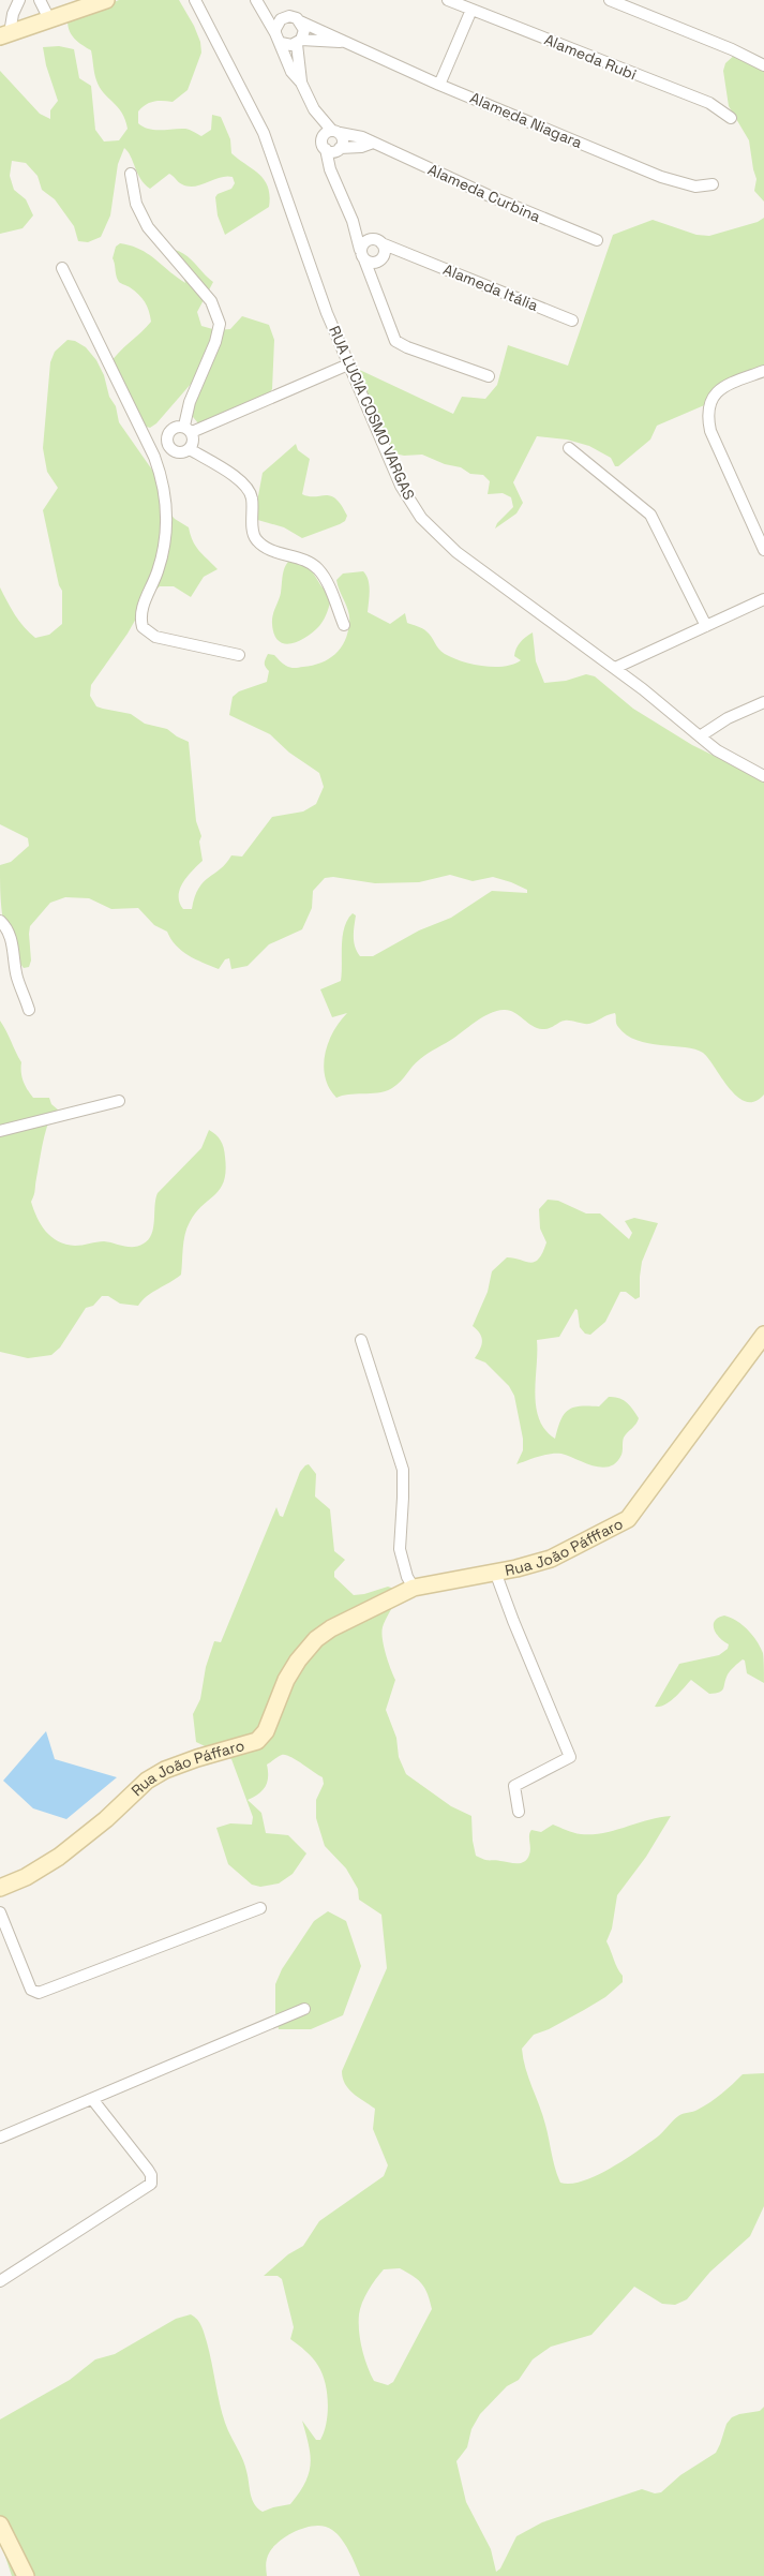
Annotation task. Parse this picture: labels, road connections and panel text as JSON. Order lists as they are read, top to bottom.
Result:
{
  "streets": {
    "street": [
      "Alameda Rubi",
      "Alameda Niagara",
      "Alameda Curbina",
      "Alameda Itália",
      "RUA LUCIA COSMO VARGAS",
      "Rua João Páfffaro",
      "Rua João Páffaro"
    ]
  },
  "crossings": [
    ["Rua João Páfffaro", "Rua João Páffaro"]
  ]
}
